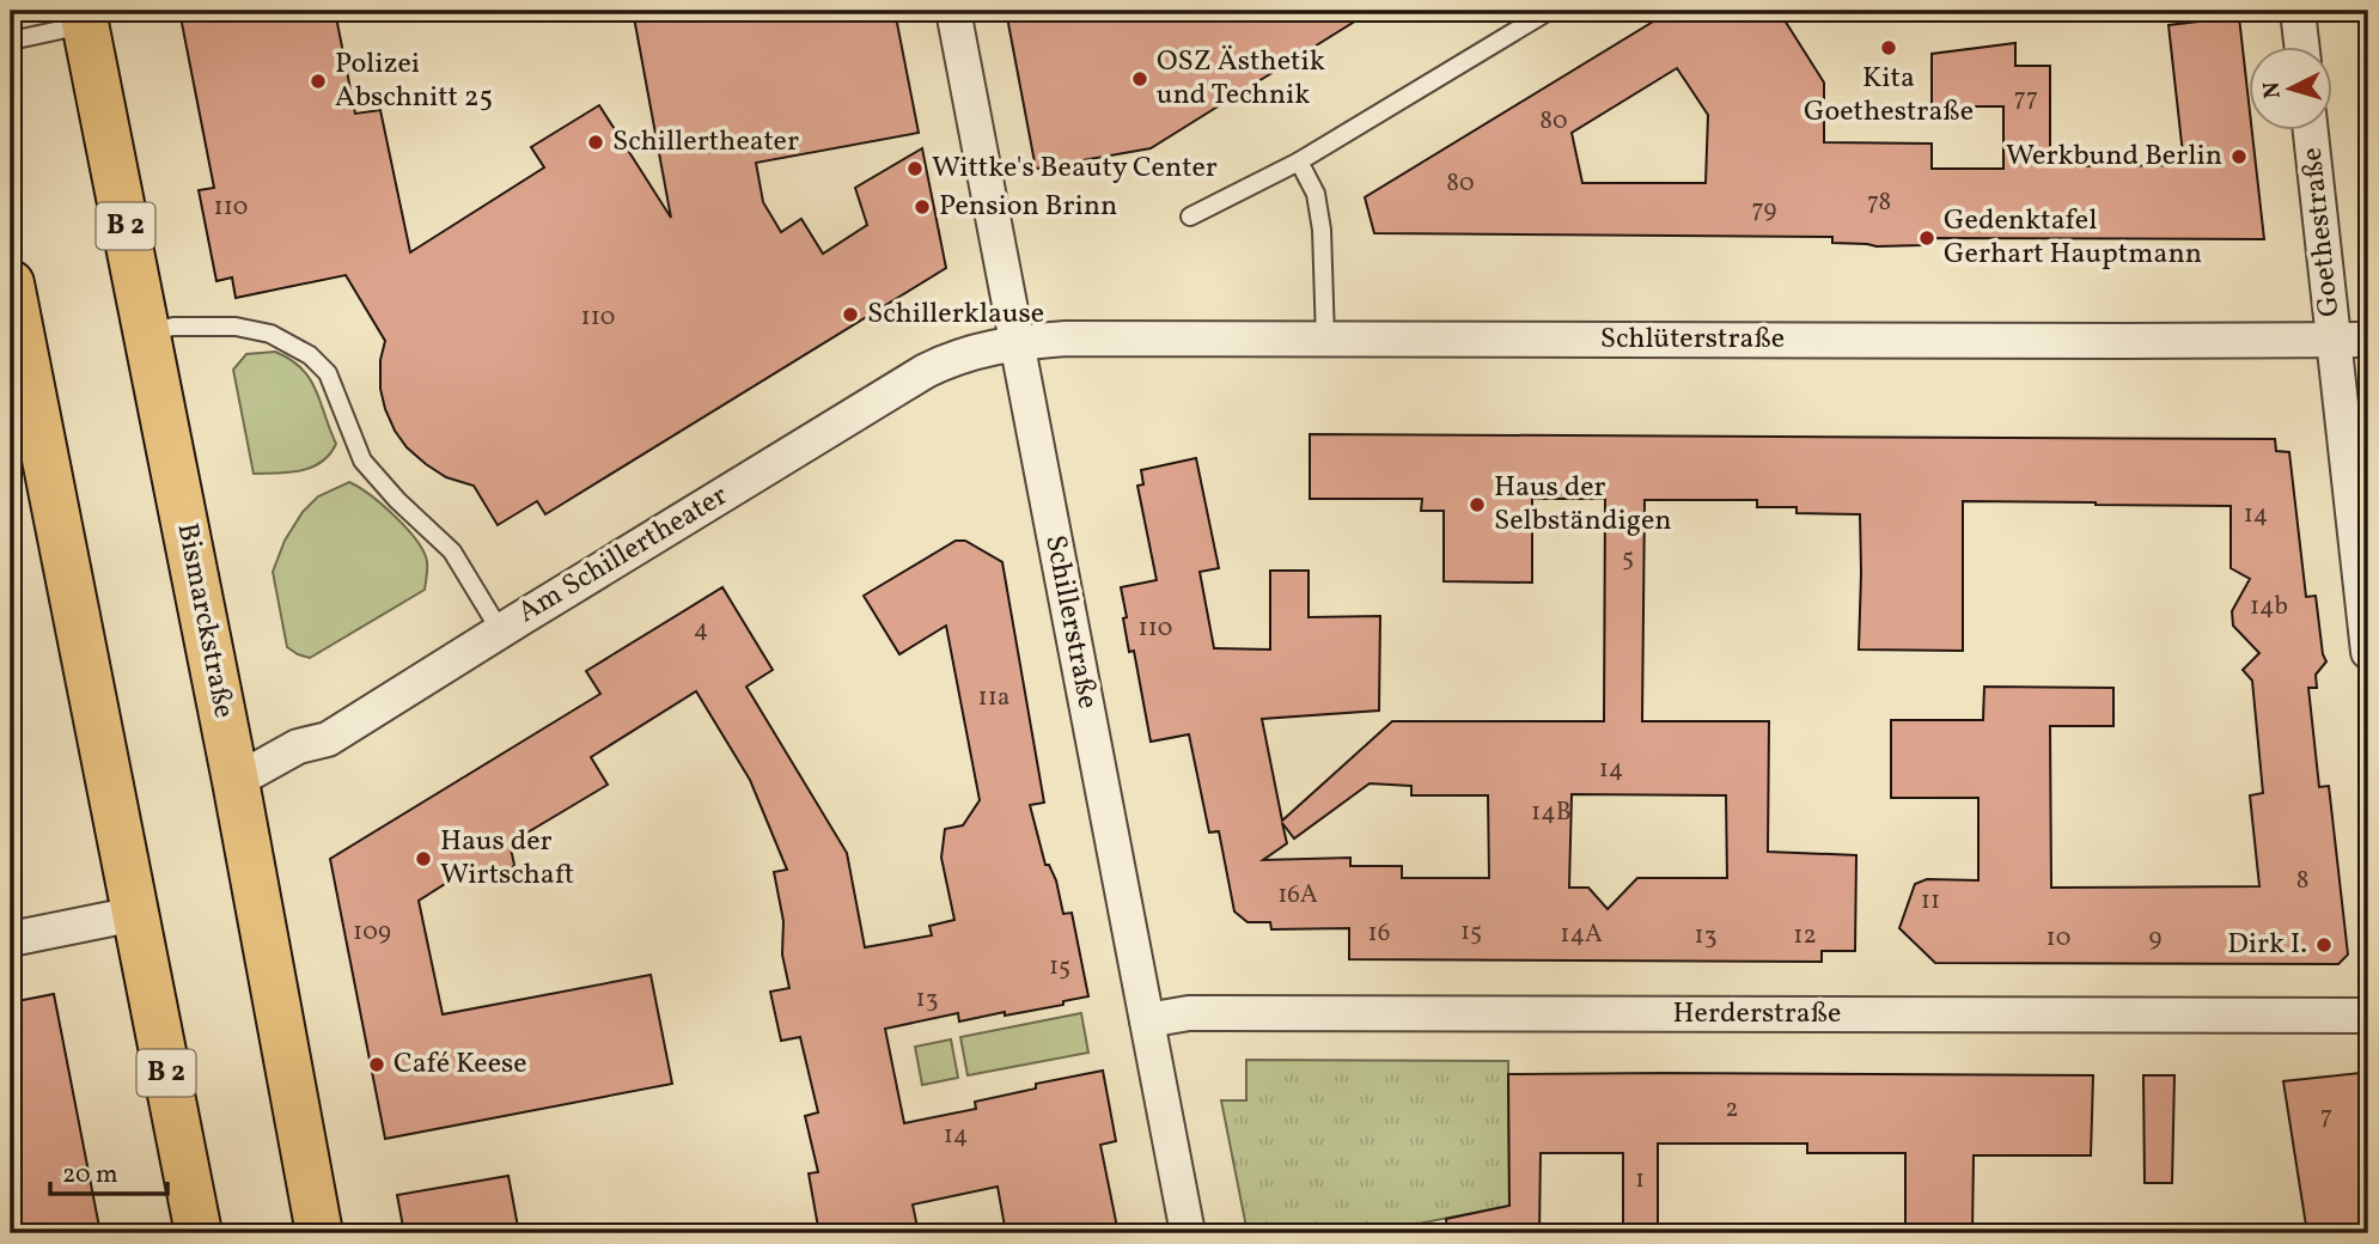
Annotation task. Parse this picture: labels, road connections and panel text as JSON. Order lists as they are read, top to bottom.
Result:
{
  "streets": {
    "main road": ["B 2", "Bismarckstraße"],
    "street": [
      "Goethestraße",
      "Schlüterstraße",
      "Am Schillertheater",
      "Schillerstraße",
      "Herderstraße"
    ]
  },
  "crossings": [
    ["Goethestraße", "Schlüterstraße"],
    ["Schlüterstraße", "Am Schillertheater"],
    ["Schlüterstraße", "Schillerstraße"],
    ["Am Schillertheater", "Bismarckstraße"],
    ["Am Schillertheater", "Schillerstraße"],
    ["Schillerstraße", "Herderstraße"]
  ],
  "places": [
    "Kita Goethestraße",
    "OSZ Ästhetik und Technik",
    "Polizei Abschnitt 25",
    "Schillertheater",
    "Werkbund Berlin",
    "Wittke's Beauty Center",
    "Pension Brinn",
    "Gedenktafel Gerhart Hauptmann",
    "Schillerklause",
    "Haus der Selbständigen",
    "Haus der Wirtschaft",
    "Dirk I.",
    "Café Keese"
  ],
  "house_numbers": [
    "77",
    "80",
    "80",
    "78",
    "110",
    "79",
    "110",
    "14",
    "5",
    "14b",
    "110",
    "4",
    "11a",
    "14",
    "14B",
    "8",
    "16A",
    "11",
    "109",
    "15",
    "16",
    "14A",
    "13",
    "12",
    "10",
    "9",
    "15",
    "13",
    "2",
    "7",
    "14",
    "1"
  ],
  "scale_bar": "20 m",
  "north": "left"
}
